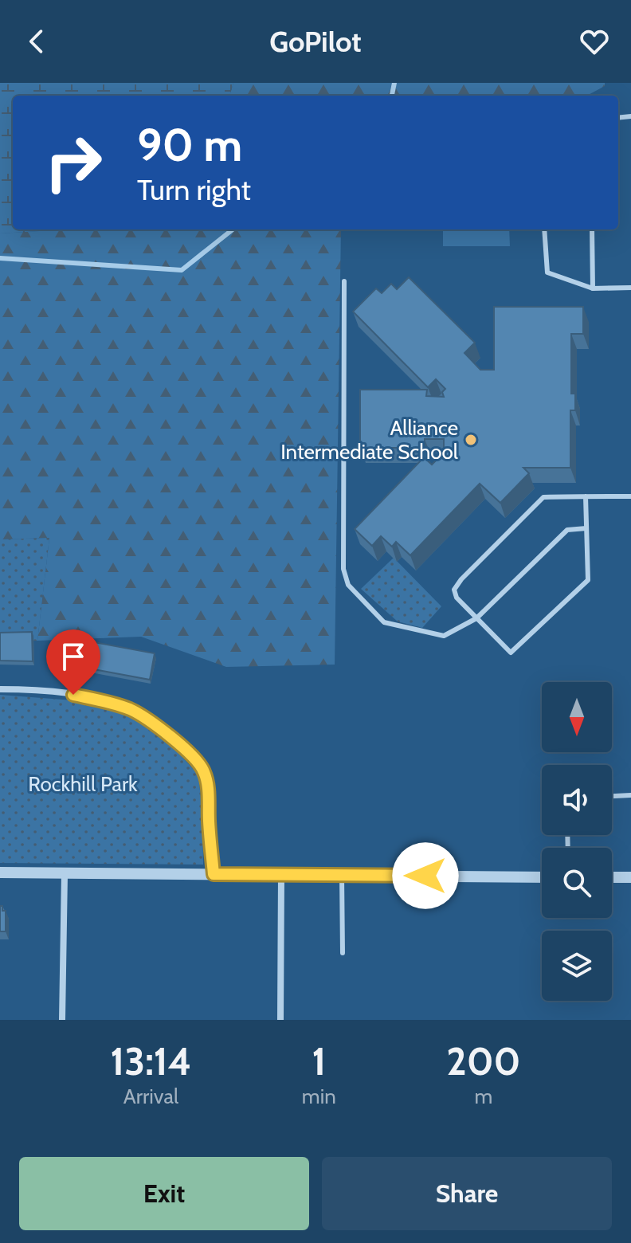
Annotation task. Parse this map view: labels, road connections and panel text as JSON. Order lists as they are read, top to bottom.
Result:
{
  "parks": ["Rockhill Park"],
  "places": ["Alliance Intermediate School"],
  "north": "bottom",
  "page": {
    "header": "GoPilot",
    "turn": ["90 m", "Turn right"],
    "eta": [
      "13:14",
      "Arrival",
      "1",
      "min",
      "200",
      "m"
    ],
    "buttons": ["Exit", "Share"]
  }
}
